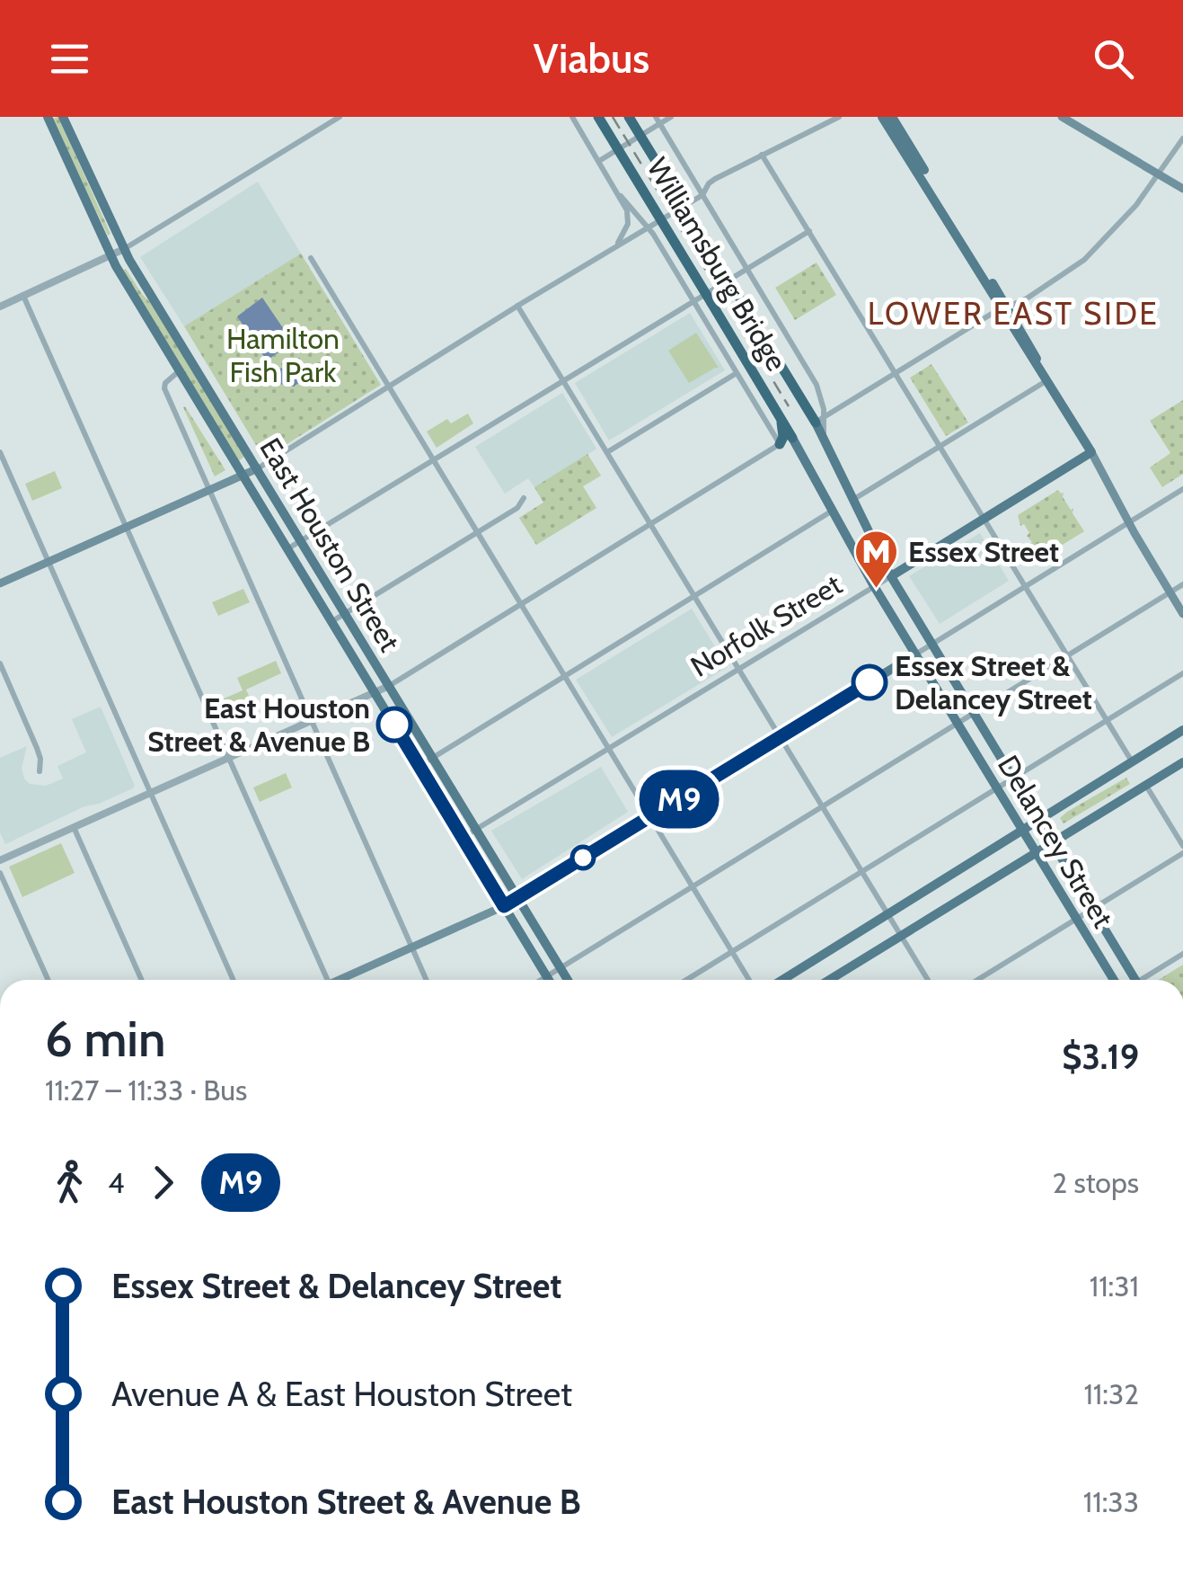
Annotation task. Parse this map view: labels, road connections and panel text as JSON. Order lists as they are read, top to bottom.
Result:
{
  "streets": {
    "highway": ["Williamsburg Bridge"],
    "main road": ["East Houston Street", "Norfolk Street", "Delancey Street"]
  },
  "crossings": [
    ["Williamsburg Bridge", "Delancey Street"],
    ["East Houston Street", "Norfolk Street"],
    ["Norfolk Street", "Delancey Street"]
  ],
  "districts": ["LOWER EAST SIDE"],
  "parks": ["Hamilton Fish Park"],
  "places": {
    "metro station": ["Essex Street"],
    "other": ["Essex Street & Delancey Street", "East Houston Street & Avenue B"]
  },
  "lines": ["bus line M9"],
  "page": {
    "header": "Viabus",
    "on_map": "M9",
    "heading": ["6 min", "11:27 – 11:33 · Bus", "$3.19"],
    "legs": ["4", "M9", "2 stops"],
    "list": [
      {
        "name": "Essex Street & Delancey Street",
        "value": "11:31"
      },
      {
        "name": "Avenue A & East Houston Street",
        "value": "11:32"
      },
      {
        "name": "East Houston Street & Avenue B",
        "value": "11:33"
      }
    ]
  }
}
